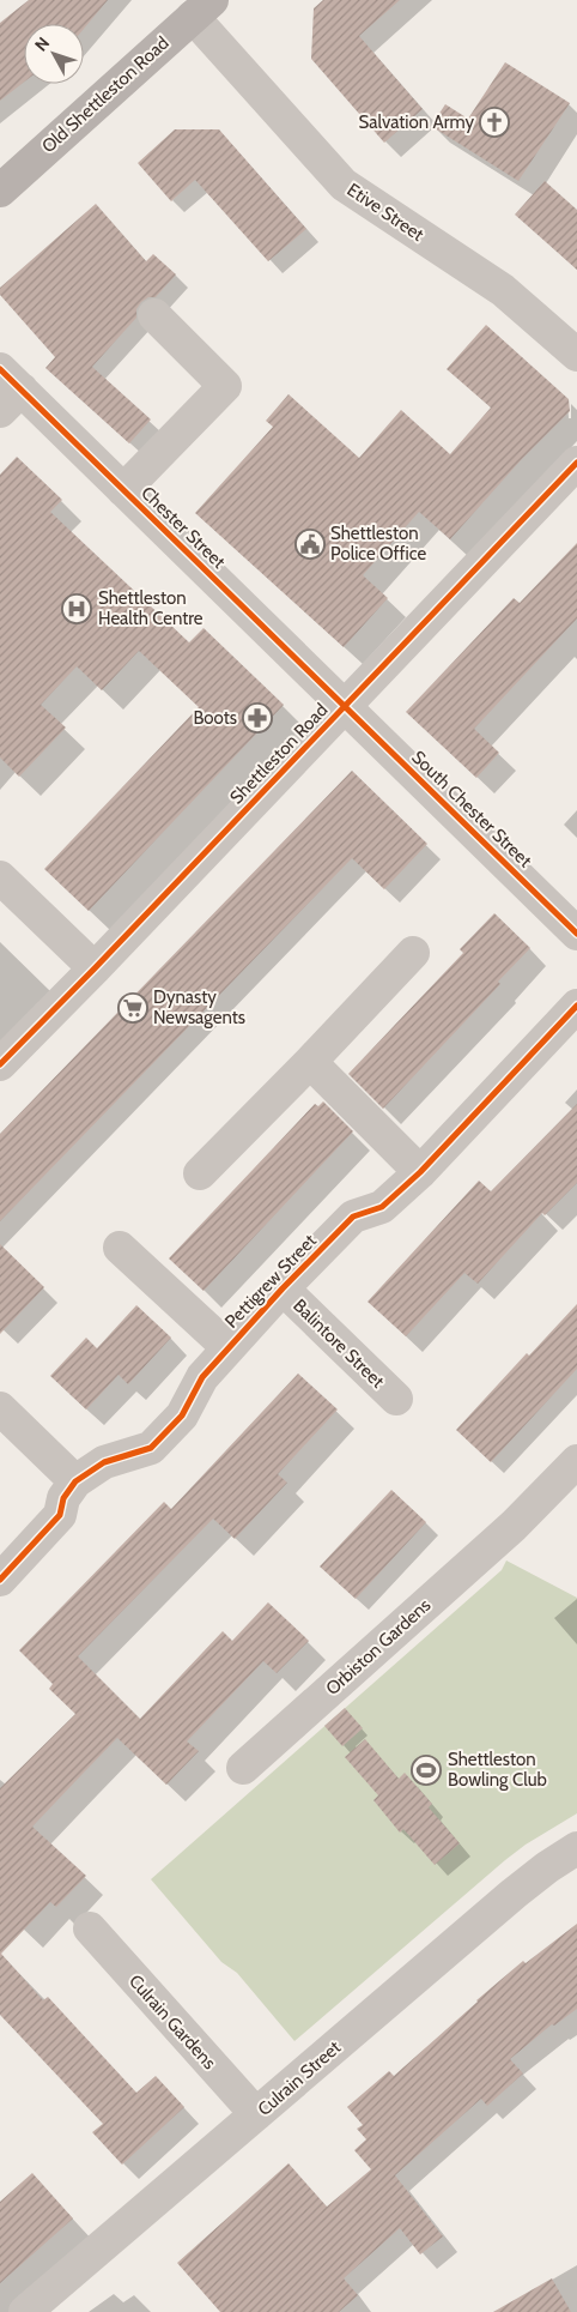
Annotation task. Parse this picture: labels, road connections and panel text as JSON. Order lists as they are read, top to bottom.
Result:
{
  "streets": {
    "main road": ["Old Shettleston Road"],
    "street": [
      "Etive Street",
      "Chester Street",
      "Shettleston Road",
      "South Chester Street",
      "Pettigrew Street",
      "Balintore Street",
      "Orbiston Gardens",
      "Culrain Gardens",
      "Culrain Street"
    ]
  },
  "crossings": [
    ["Old Shettleston Road", "Etive Street"],
    ["Chester Street", "Shettleston Road"],
    ["Chester Street", "South Chester Street"],
    ["Shettleston Road", "South Chester Street"],
    ["Pettigrew Street", "Balintore Street"],
    ["Culrain Gardens", "Culrain Street"]
  ],
  "places": {
    "church": ["Salvation Army"],
    "public building": ["Shettleston Police Office"],
    "hospital": ["Shettleston Health Centre"],
    "pharmacy": ["Boots"],
    "supermarket": ["Dynasty Newsagents"],
    "sports": ["Shettleston Bowling Club"]
  },
  "north": "top left"
}
